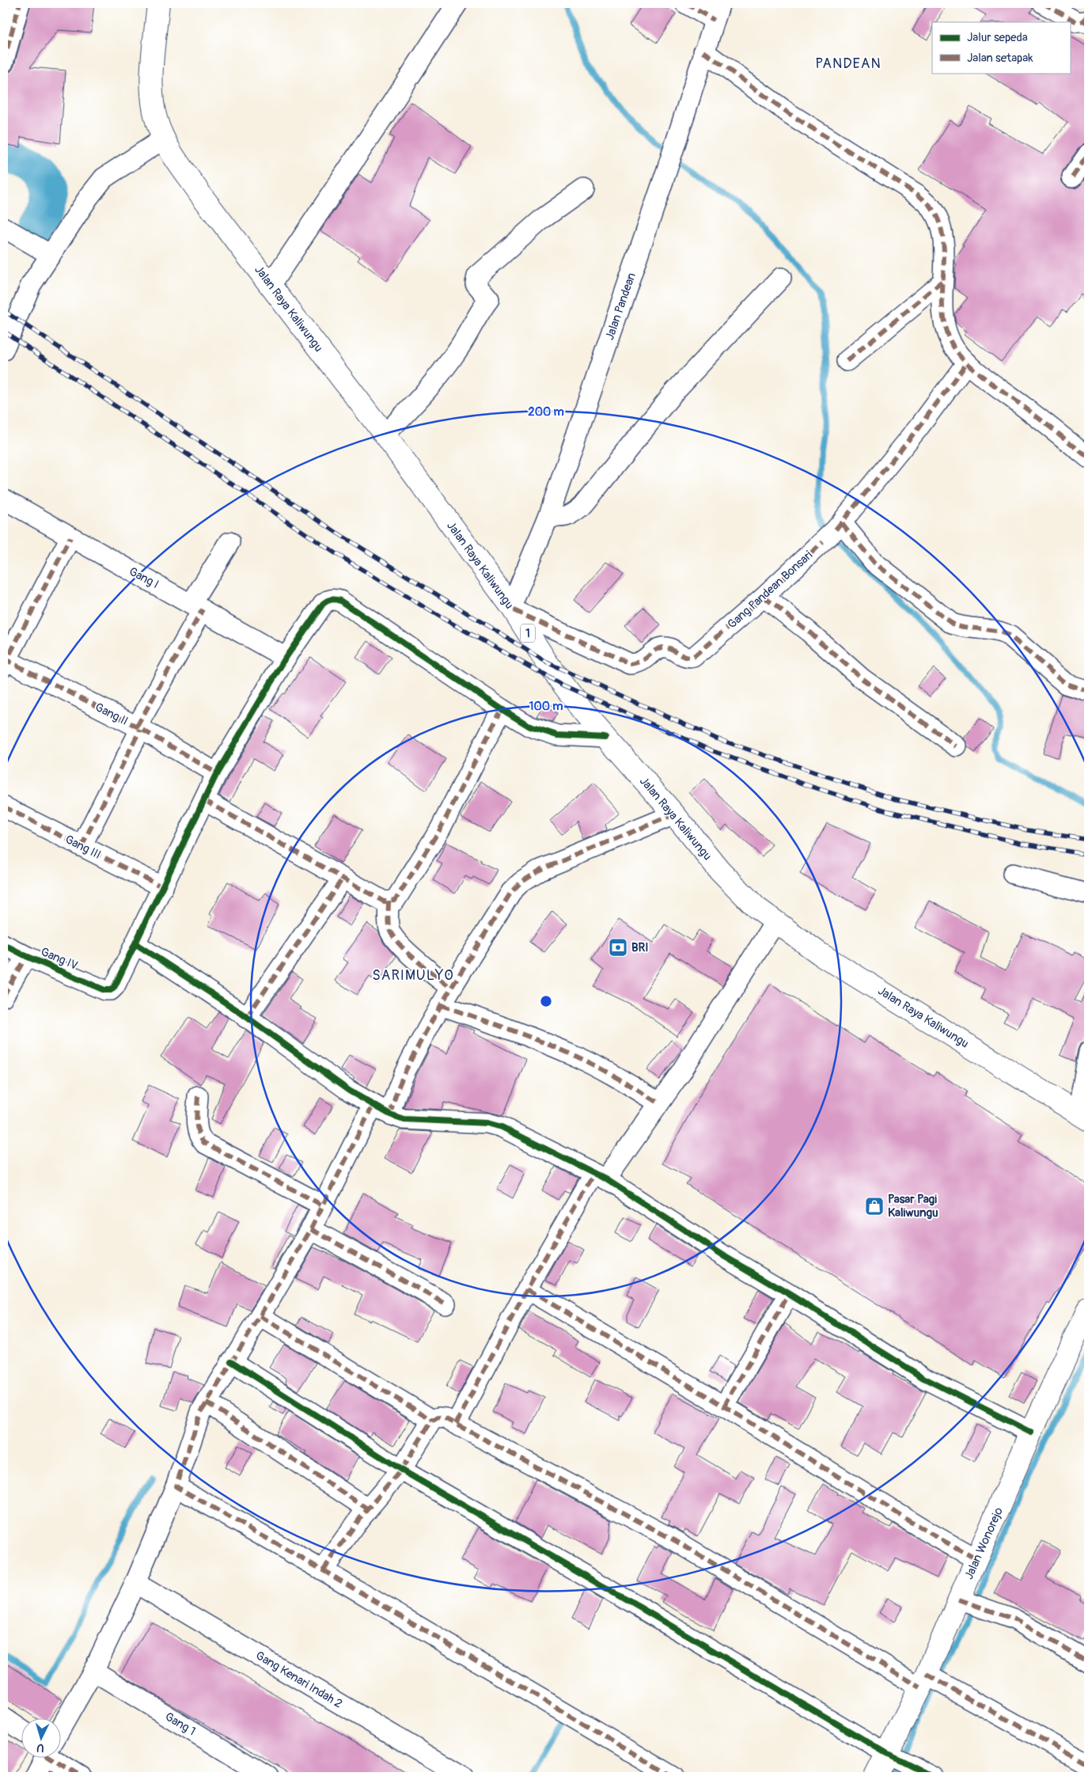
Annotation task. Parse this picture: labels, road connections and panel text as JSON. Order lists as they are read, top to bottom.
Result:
{
  "streets": {
    "main road": ["Jalan Raya Kaliwungu", "1", "Jalan Wonorejo"],
    "street": [
      "Jalan Pandean",
      "Gang I",
      "Gang Pandean Bonsari",
      "Gang II",
      "Gang III",
      "Gang IV",
      "Gang Kenari Indah 2",
      "Gang 1"
    ]
  },
  "crossings": [
    ["Jalan Pandean", "Jalan Raya Kaliwungu"],
    ["Jalan Pandean", "Gang Pandean Bonsari"],
    ["Jalan Raya Kaliwungu", "Gang Pandean Bonsari"]
  ],
  "districts": ["PANDEAN", "SARIMULYO"],
  "places": {
    "bank": ["BRI"],
    "shop": ["Pasar Pagi Kaliwungu"]
  },
  "legend": ["Jalur sepeda", "Jalan setapak"],
  "north": "bottom",
  "rings": ["200 m", "100 m"]
}
